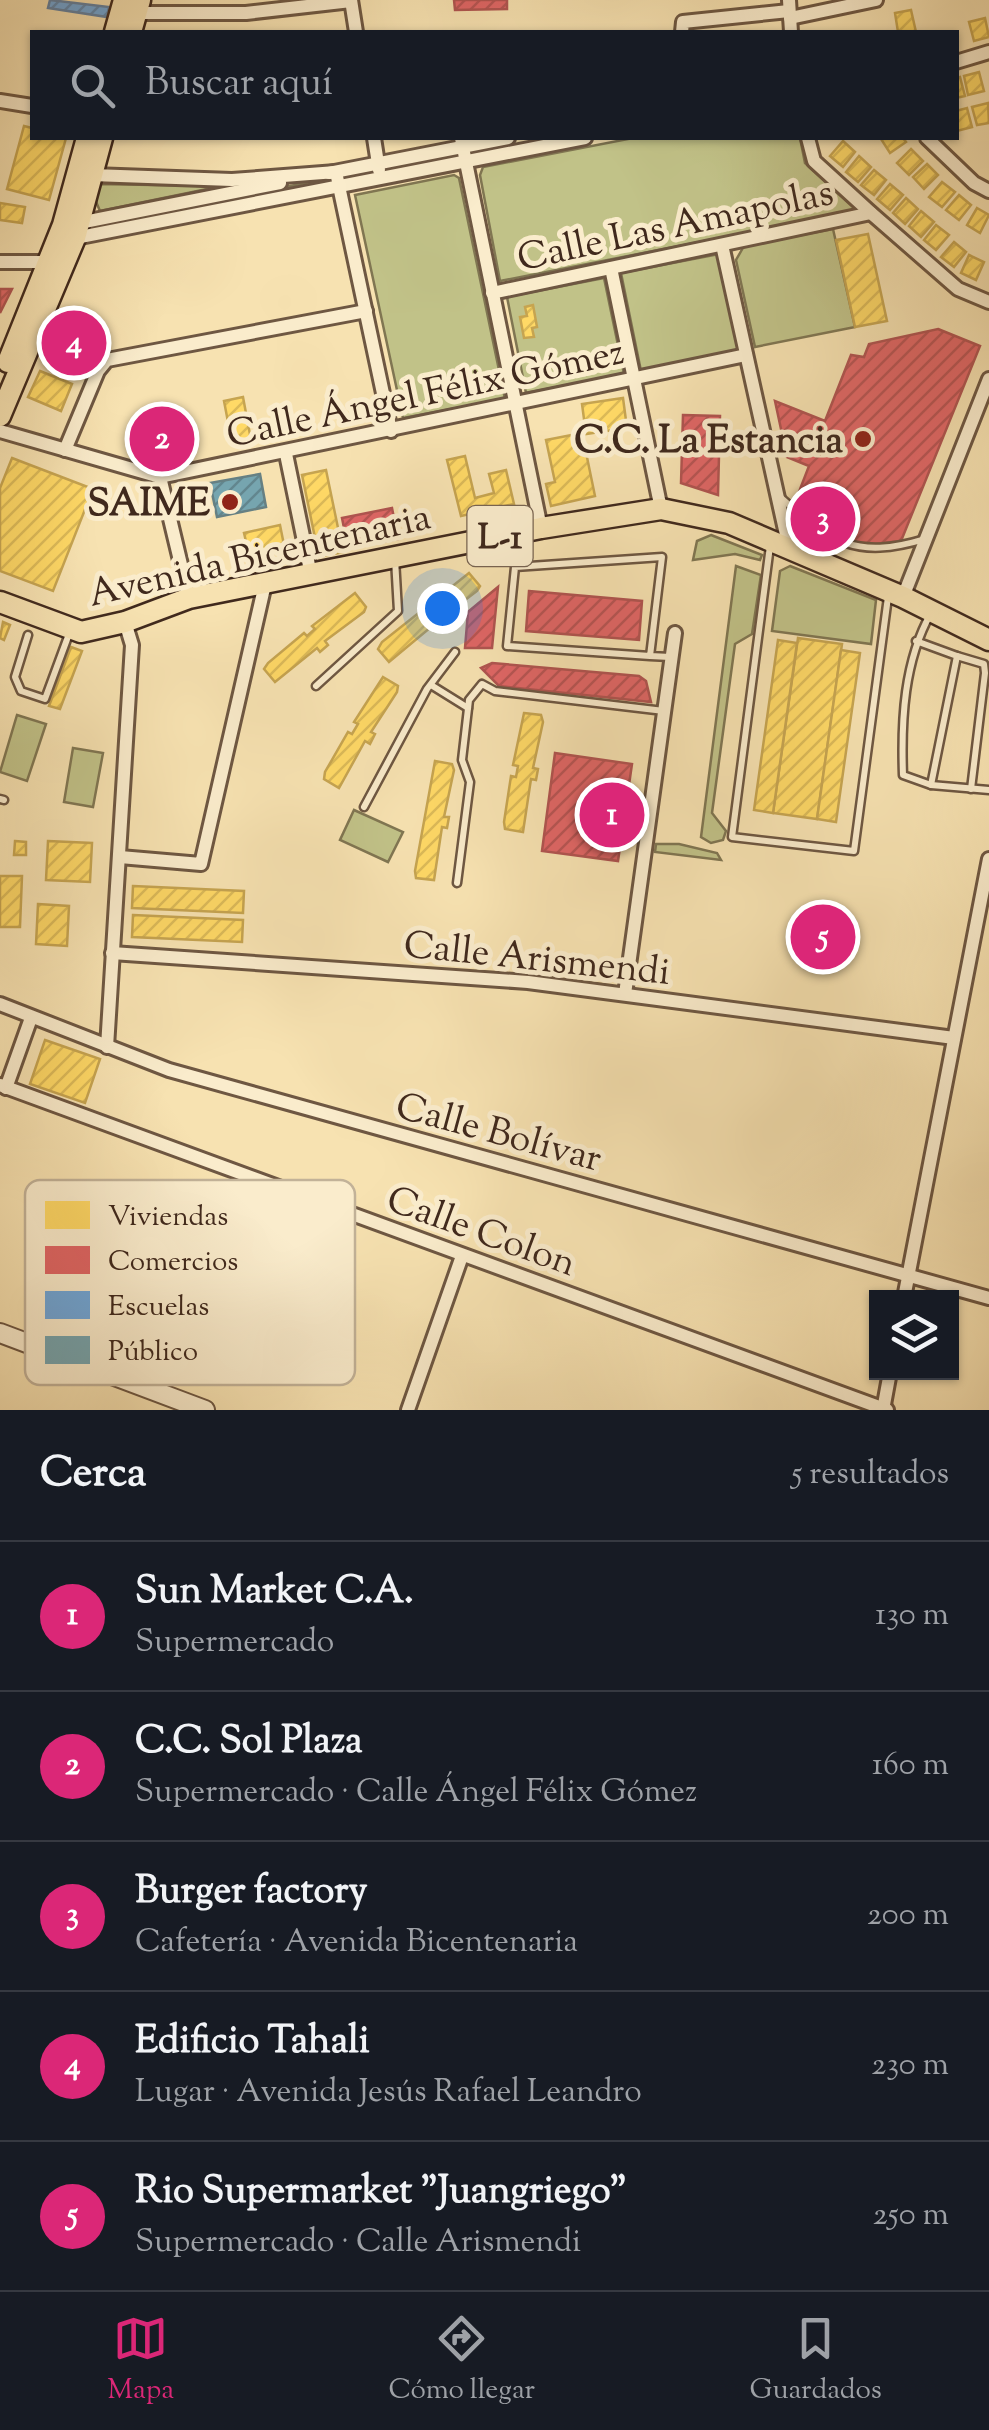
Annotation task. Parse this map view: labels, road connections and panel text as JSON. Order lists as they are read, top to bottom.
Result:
{
  "streets": {
    "main road": ["L-1", "Avenida Bicentenaria"],
    "street": [
      "Calle Las Amapolas",
      "Calle Ángel Félix Gómez",
      "Calle Arismendi",
      "Calle Bolívar",
      "Calle Colon"
    ]
  },
  "places": ["C.C. La Estancia", "SAIME"],
  "legend": [
    "Viviendas",
    "Comercios",
    "Escuelas",
    "Público"
  ],
  "page": {
    "search": "Buscar aquí",
    "pins": [
      "4",
      "2",
      "3",
      "1",
      "5"
    ],
    "heading": ["Cerca", "5 resultados"],
    "list": [
      {
        "mark": "1",
        "name": "Sun Market C.A.",
        "note": "Supermercado",
        "value": "130 m"
      },
      {
        "mark": "2",
        "name": "C.C. Sol Plaza",
        "note": "Supermercado · Calle Ángel Félix Gómez",
        "value": "160 m"
      },
      {
        "mark": "3",
        "name": "Burger factory",
        "note": "Cafetería · Avenida Bicentenaria",
        "value": "200 m"
      },
      {
        "mark": "4",
        "name": "Edificio Tahali",
        "note": "Lugar · Avenida Jesús Rafael Leandro",
        "value": "230 m"
      },
      {
        "mark": "5",
        "name": "Rio Supermarket \"Juangriego\"",
        "note": "Supermercado · Calle Arismendi",
        "value": "250 m"
      }
    ],
    "nav": ["Mapa", "Cómo llegar", "Guardados"]
  }
}
